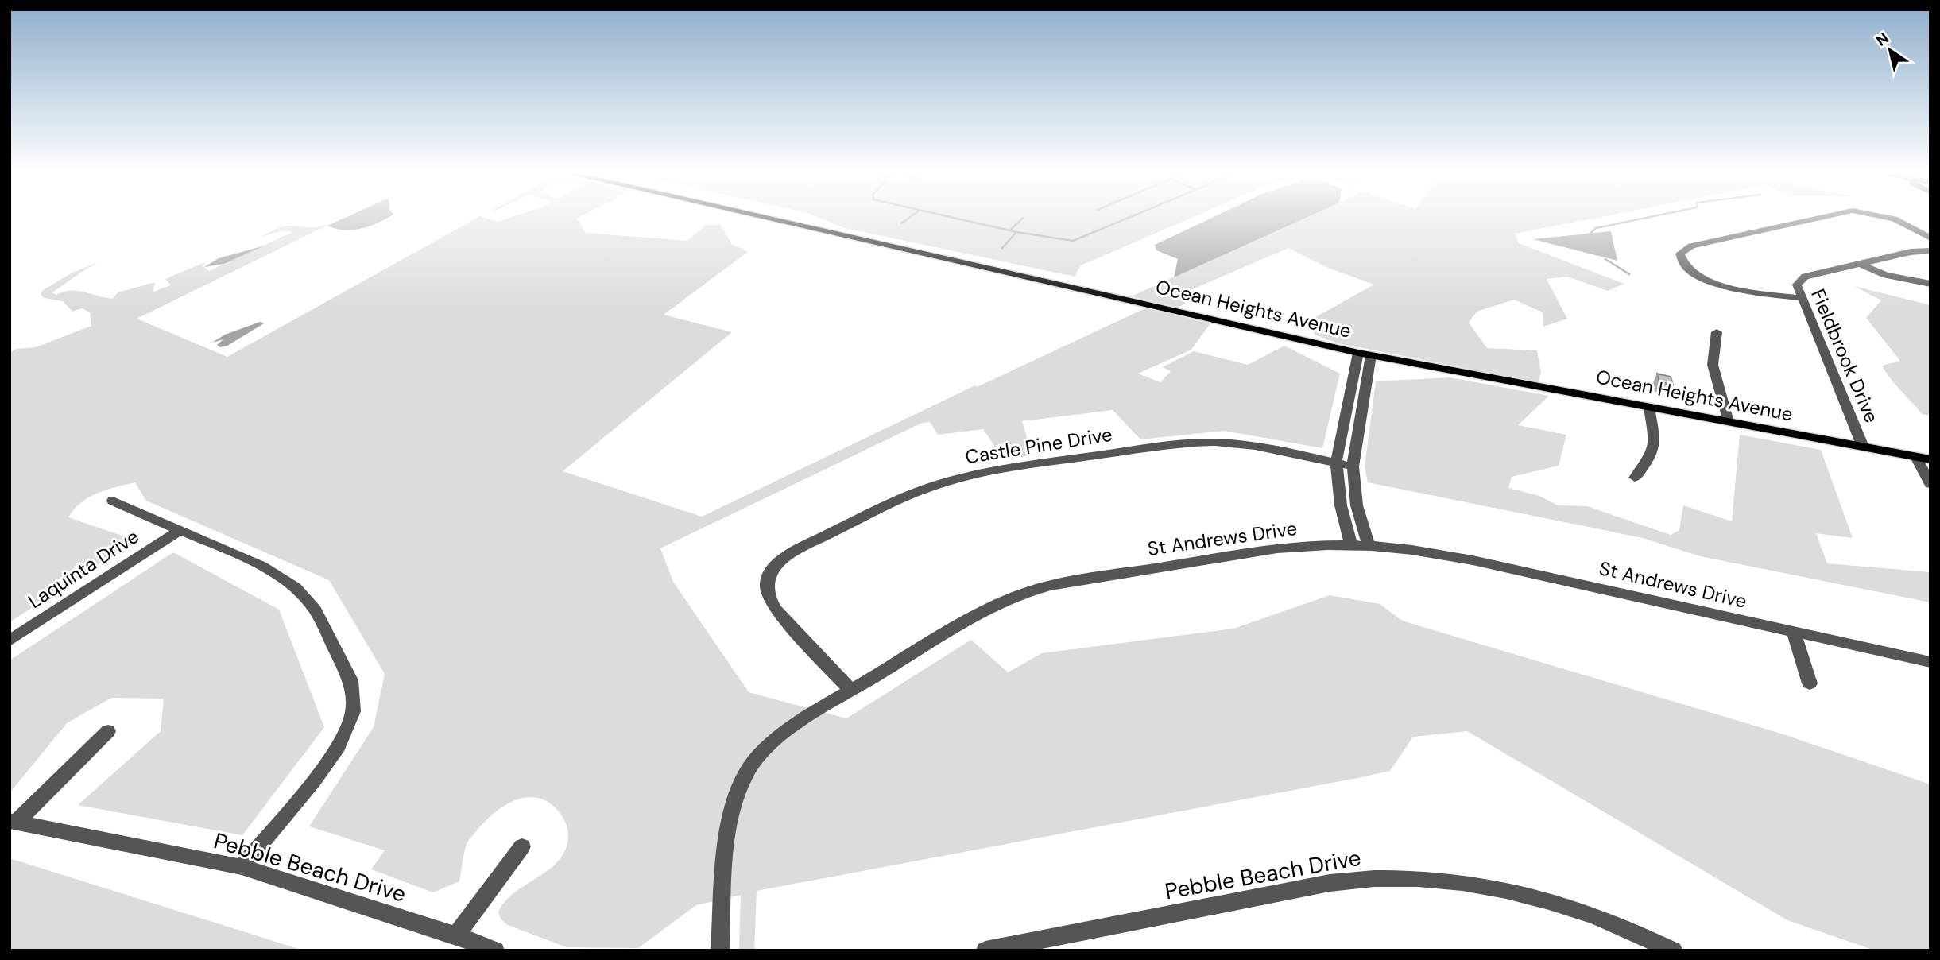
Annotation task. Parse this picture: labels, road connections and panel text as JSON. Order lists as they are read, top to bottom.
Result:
{
  "streets": {
    "main road": ["Ocean Heights Avenue"],
    "street": [
      "Fieldbrook Drive",
      "Castle Pine Drive",
      "St Andrews Drive",
      "Laquinta Drive",
      "Pebble Beach Drive"
    ]
  },
  "crossings": [
    ["Ocean Heights Avenue", "Fieldbrook Drive"],
    ["Castle Pine Drive", "St Andrews Drive"]
  ],
  "north": "top left"
}
